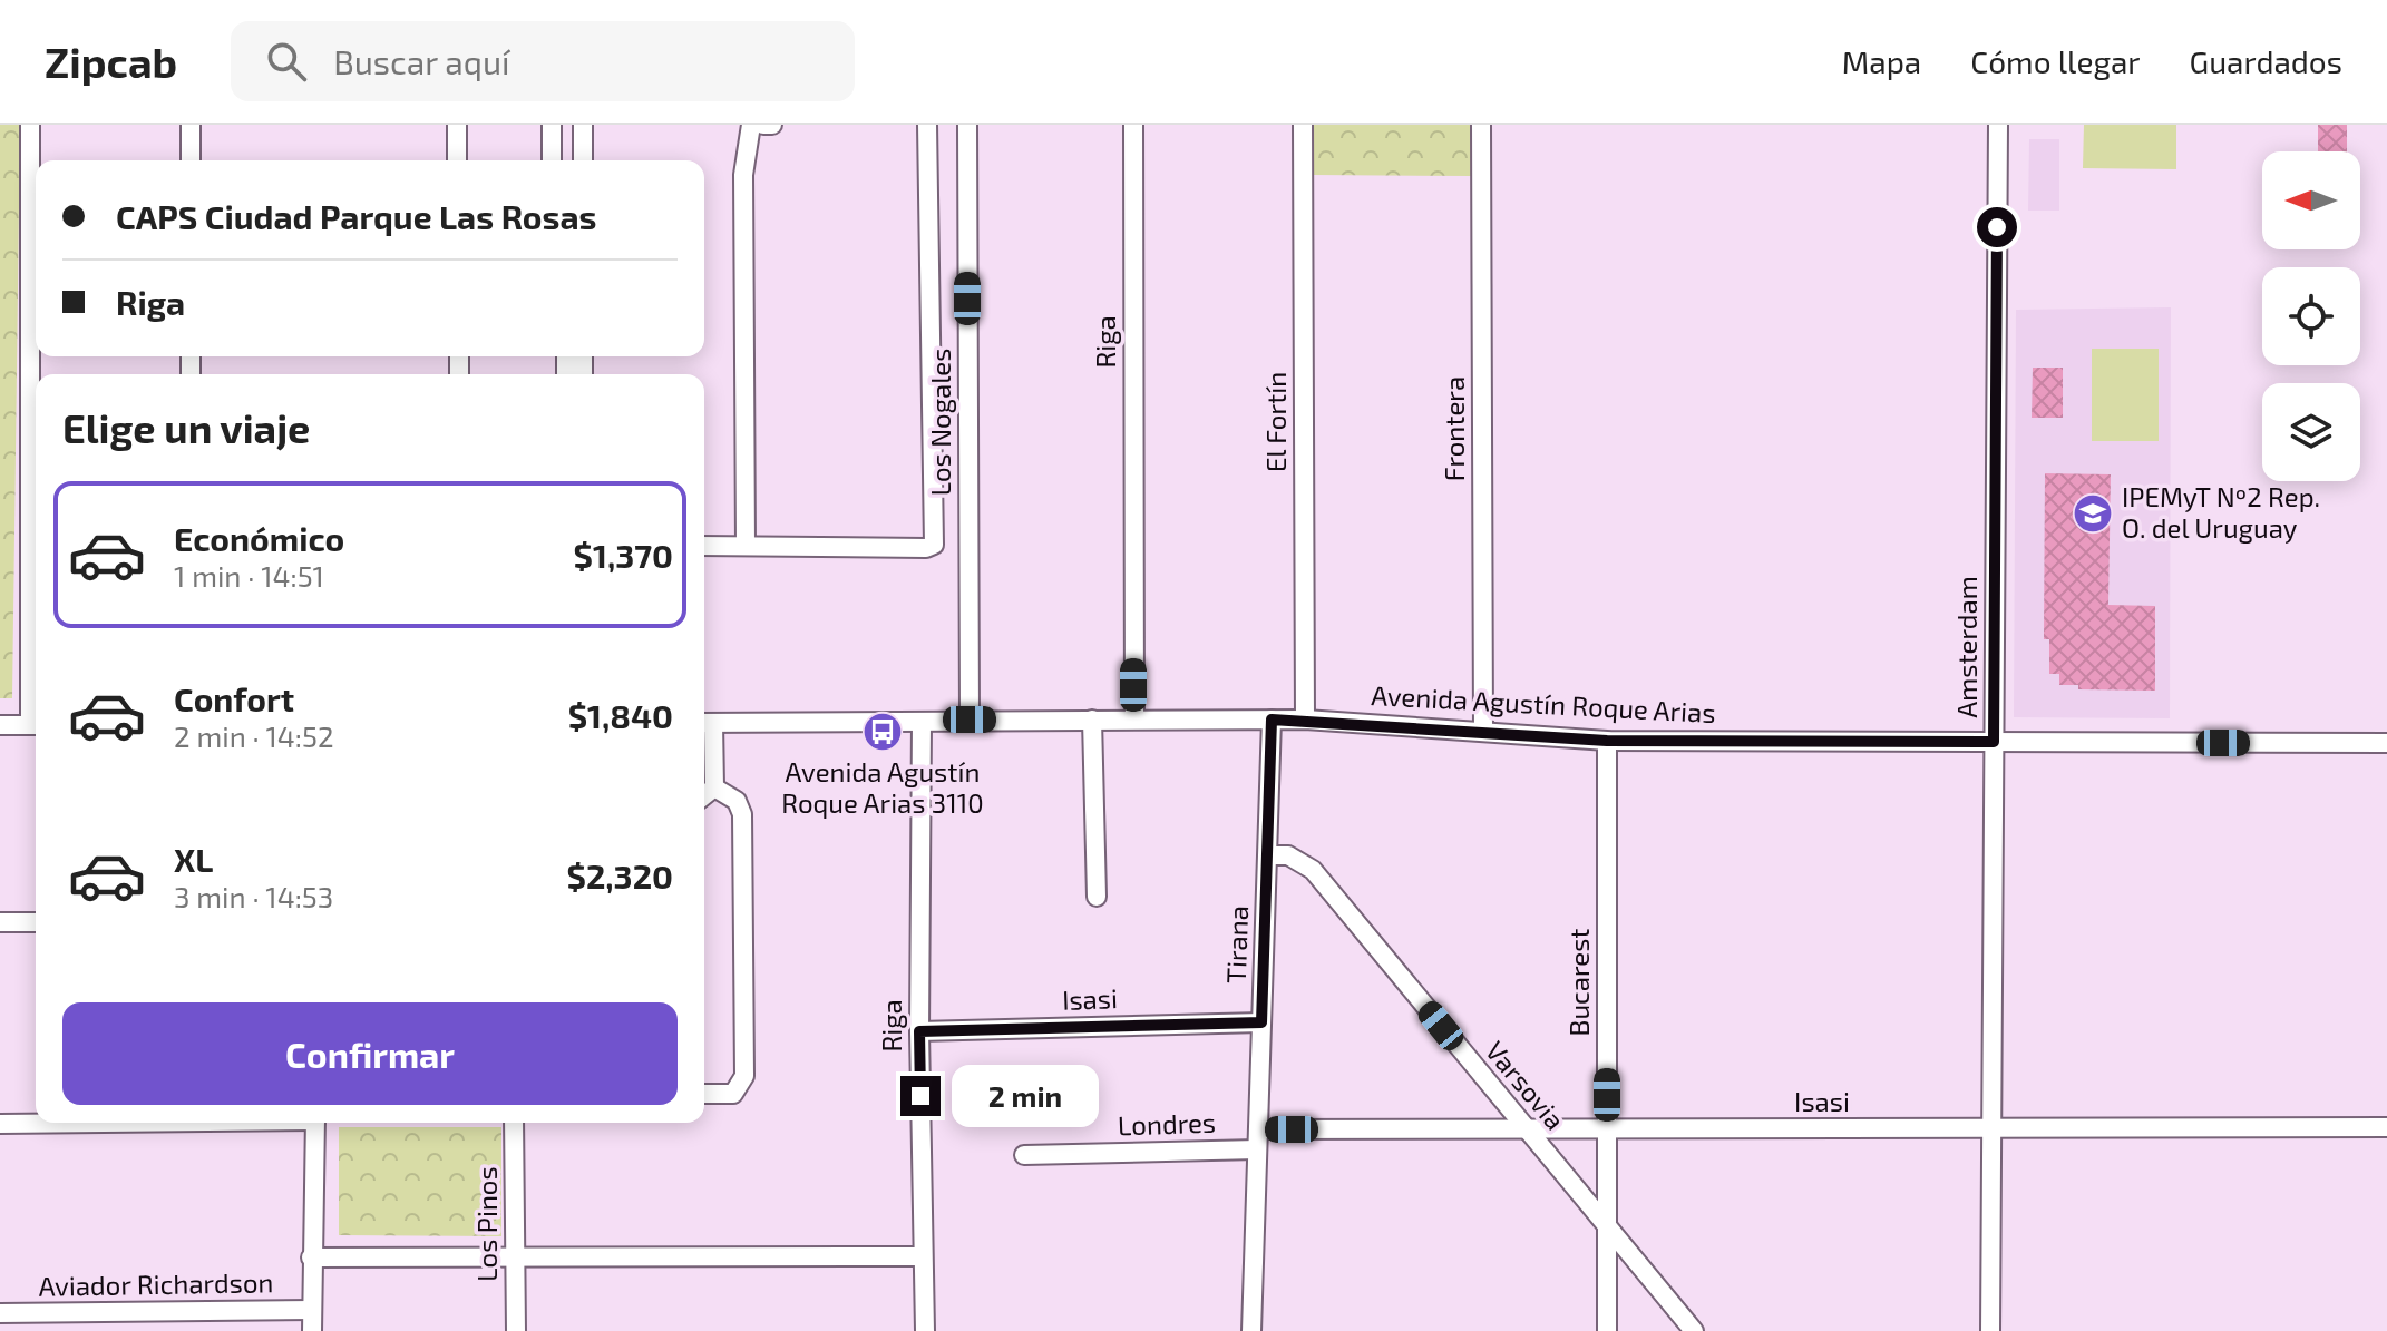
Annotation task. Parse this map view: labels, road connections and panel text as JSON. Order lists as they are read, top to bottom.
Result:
{
  "streets": {
    "street": [
      "Riga",
      "Los Nogales",
      "El Fortín",
      "Frontera",
      "Amsterdam",
      "Avenida Agustín Roque Arias",
      "Tirana",
      "Bucarest",
      "Isasi",
      "Varsovia",
      "Londres",
      "Los Pinos",
      "Aviador Richardson"
    ]
  },
  "crossings": [
    ["Riga", "Avenida Agustín Roque Arias"],
    ["Riga", "Isasi"],
    ["Los Nogales", "Avenida Agustín Roque Arias"],
    ["El Fortín", "Avenida Agustín Roque Arias"],
    ["Frontera", "Avenida Agustín Roque Arias"],
    ["Amsterdam", "Avenida Agustín Roque Arias"],
    ["Amsterdam", "Isasi"],
    ["Avenida Agustín Roque Arias", "Tirana"],
    ["Avenida Agustín Roque Arias", "Bucarest"],
    ["Tirana", "Isasi"],
    ["Tirana", "Varsovia"],
    ["Tirana", "Londres"],
    ["Bucarest", "Isasi"],
    ["Bucarest", "Varsovia"],
    ["Isasi", "Varsovia"],
    ["Isasi", "Londres"]
  ],
  "places": {
    "school or university": ["IPEMyT Nº2 Rep. O. del Uruguay"],
    "bus stop": ["Avenida Agustín Roque Arias 3110"]
  },
  "north": "left",
  "page": {
    "header": "Zipcab",
    "search": "Buscar aquí",
    "nav": ["Mapa", "Cómo llegar", "Guardados"],
    "banner": ["CAPS Ciudad Parque Las Rosas", "Riga"],
    "heading": "Elige un viaje",
    "list": [
      {
        "name": "Económico",
        "note": "1 min · 14:51",
        "value": "$1,370"
      },
      {
        "name": "Confort",
        "note": "2 min · 14:52",
        "value": "$1,840"
      },
      {
        "name": "XL",
        "note": "3 min · 14:53",
        "value": "$2,320"
      }
    ],
    "buttons": "Confirmar",
    "bubble": "2 min"
  }
}
